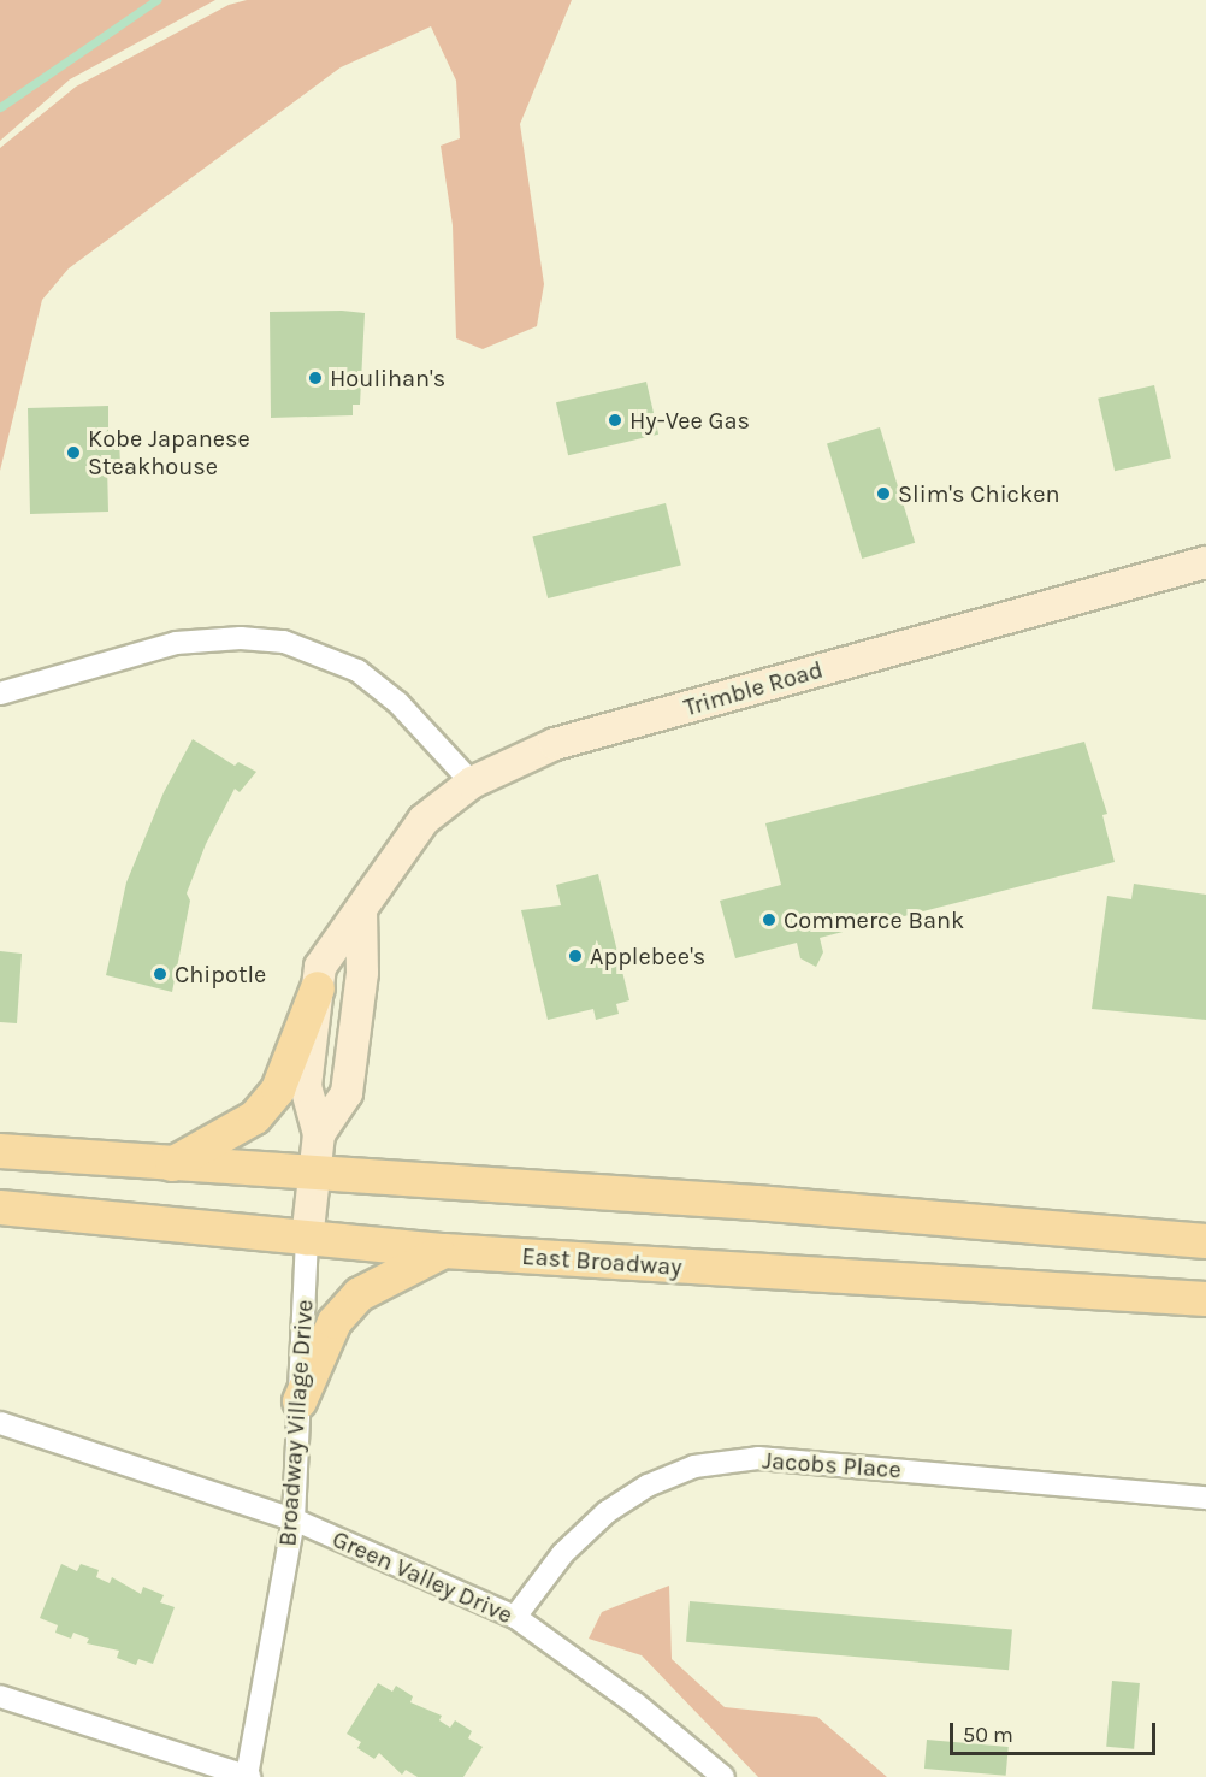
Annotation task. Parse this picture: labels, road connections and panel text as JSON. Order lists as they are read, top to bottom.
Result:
{
  "streets": {
    "main road": ["East Broadway"],
    "street": [
      "Trimble Road",
      "Broadway Village Drive",
      "Jacobs Place",
      "Green Valley Drive"
    ]
  },
  "crossings": [
    ["Trimble Road", "East Broadway"],
    ["Trimble Road", "Broadway Village Drive"],
    ["East Broadway", "Broadway Village Drive"],
    ["Broadway Village Drive", "Green Valley Drive"],
    ["Jacobs Place", "Green Valley Drive"]
  ],
  "places": [
    "Houlihan's",
    "Hy-Vee Gas",
    "Kobe Japanese Steakhouse",
    "Slim's Chicken",
    "Commerce Bank",
    "Applebee's",
    "Chipotle"
  ],
  "scale_bar": "50 m"
}
